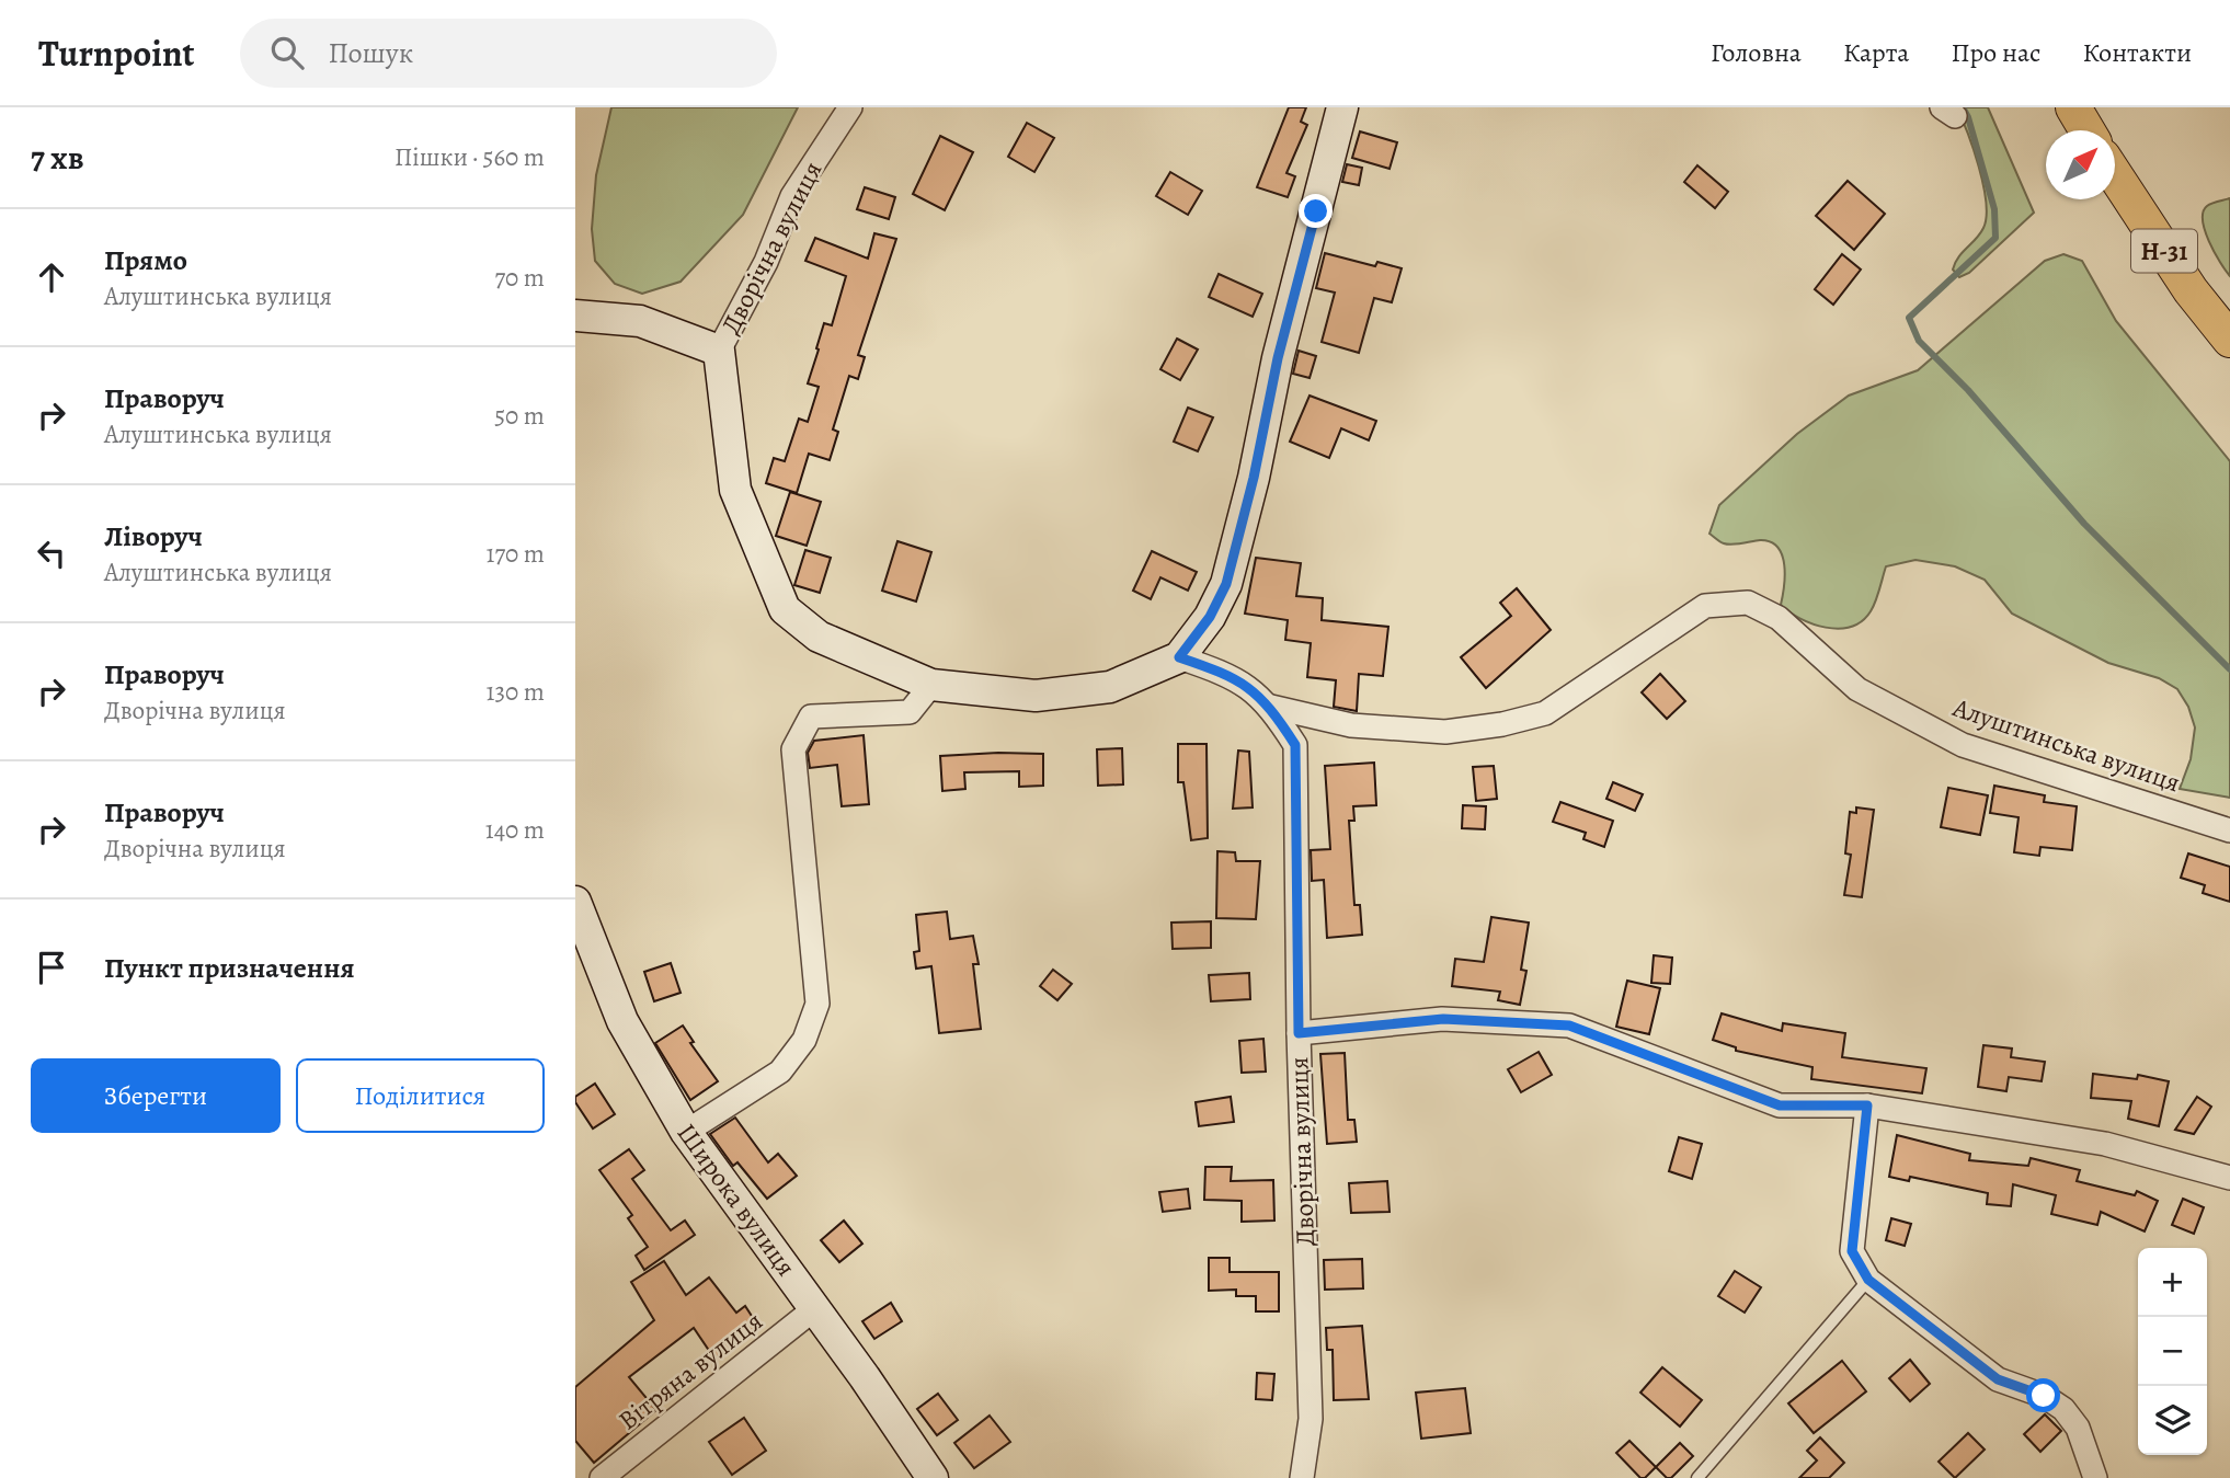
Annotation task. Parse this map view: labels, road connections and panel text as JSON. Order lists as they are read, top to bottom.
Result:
{
  "streets": {
    "main road": ["Н-31"],
    "street": [
      "Дворічна вулиця",
      "Алуштинська вулиця",
      "Широка вулиця",
      "Вітряна вулиця"
    ]
  },
  "crossings": [
    ["Дворічна вулиця", "Алуштинська вулиця"],
    ["Широка вулиця", "Вітряна вулиця"]
  ],
  "north": "top right",
  "page": {
    "header": "Turnpoint",
    "search": "Пошук",
    "nav": [
      "Головна",
      "Карта",
      "Про нас",
      "Контакти"
    ],
    "heading": ["7 хв", "Пішки · 560 m"],
    "list": [
      ["Прямо", "Алуштинська вулиця", "70 m"],
      ["Праворуч", "Алуштинська вулиця", "50 m"],
      ["Ліворуч", "Алуштинська вулиця", "170 m"],
      ["Праворуч", "Дворічна вулиця", "130 m"],
      ["Праворуч", "Дворічна вулиця", "140 m"],
      "Пункт призначення"
    ],
    "buttons": ["Зберегти", "Поділитися"],
    "map_buttons": ["+", "−"]
  }
}
